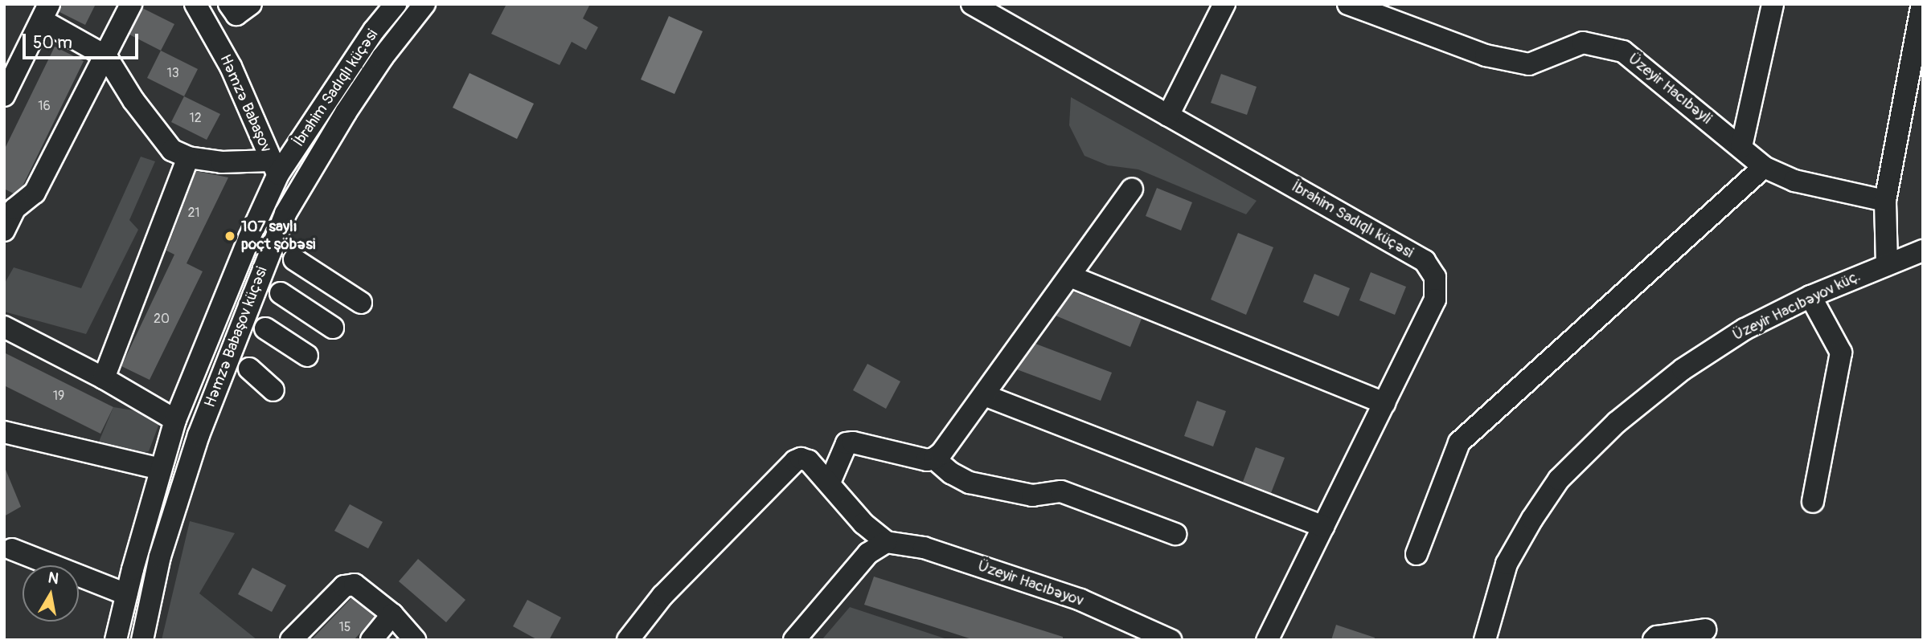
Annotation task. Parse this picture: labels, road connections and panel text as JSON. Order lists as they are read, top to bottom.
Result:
{
  "streets": {
    "street": [
      "İbrahim Sadıqlı küçəsi",
      "Üzeyir Hacıbəyli",
      "Həmzə Babaşov",
      "Üzeyir Hacıbəyov küç.",
      "Həmzə Babaşov küçəsi",
      "Üzeyir Hacıbəyov"
    ]
  },
  "crossings": [
    ["İbrahim Sadıqlı küçəsi", "Həmzə Babaşov"],
    ["İbrahim Sadıqlı küçəsi", "Həmzə Babaşov küçəsi"],
    ["Həmzə Babaşov", "Həmzə Babaşov küçəsi"]
  ],
  "places": ["107 saylı poçt şöbəsi"],
  "house_numbers": [
    "13",
    "16",
    "12",
    "21",
    "20",
    "19",
    "15"
  ],
  "scale_bar": "50 m",
  "north": "top"
}
